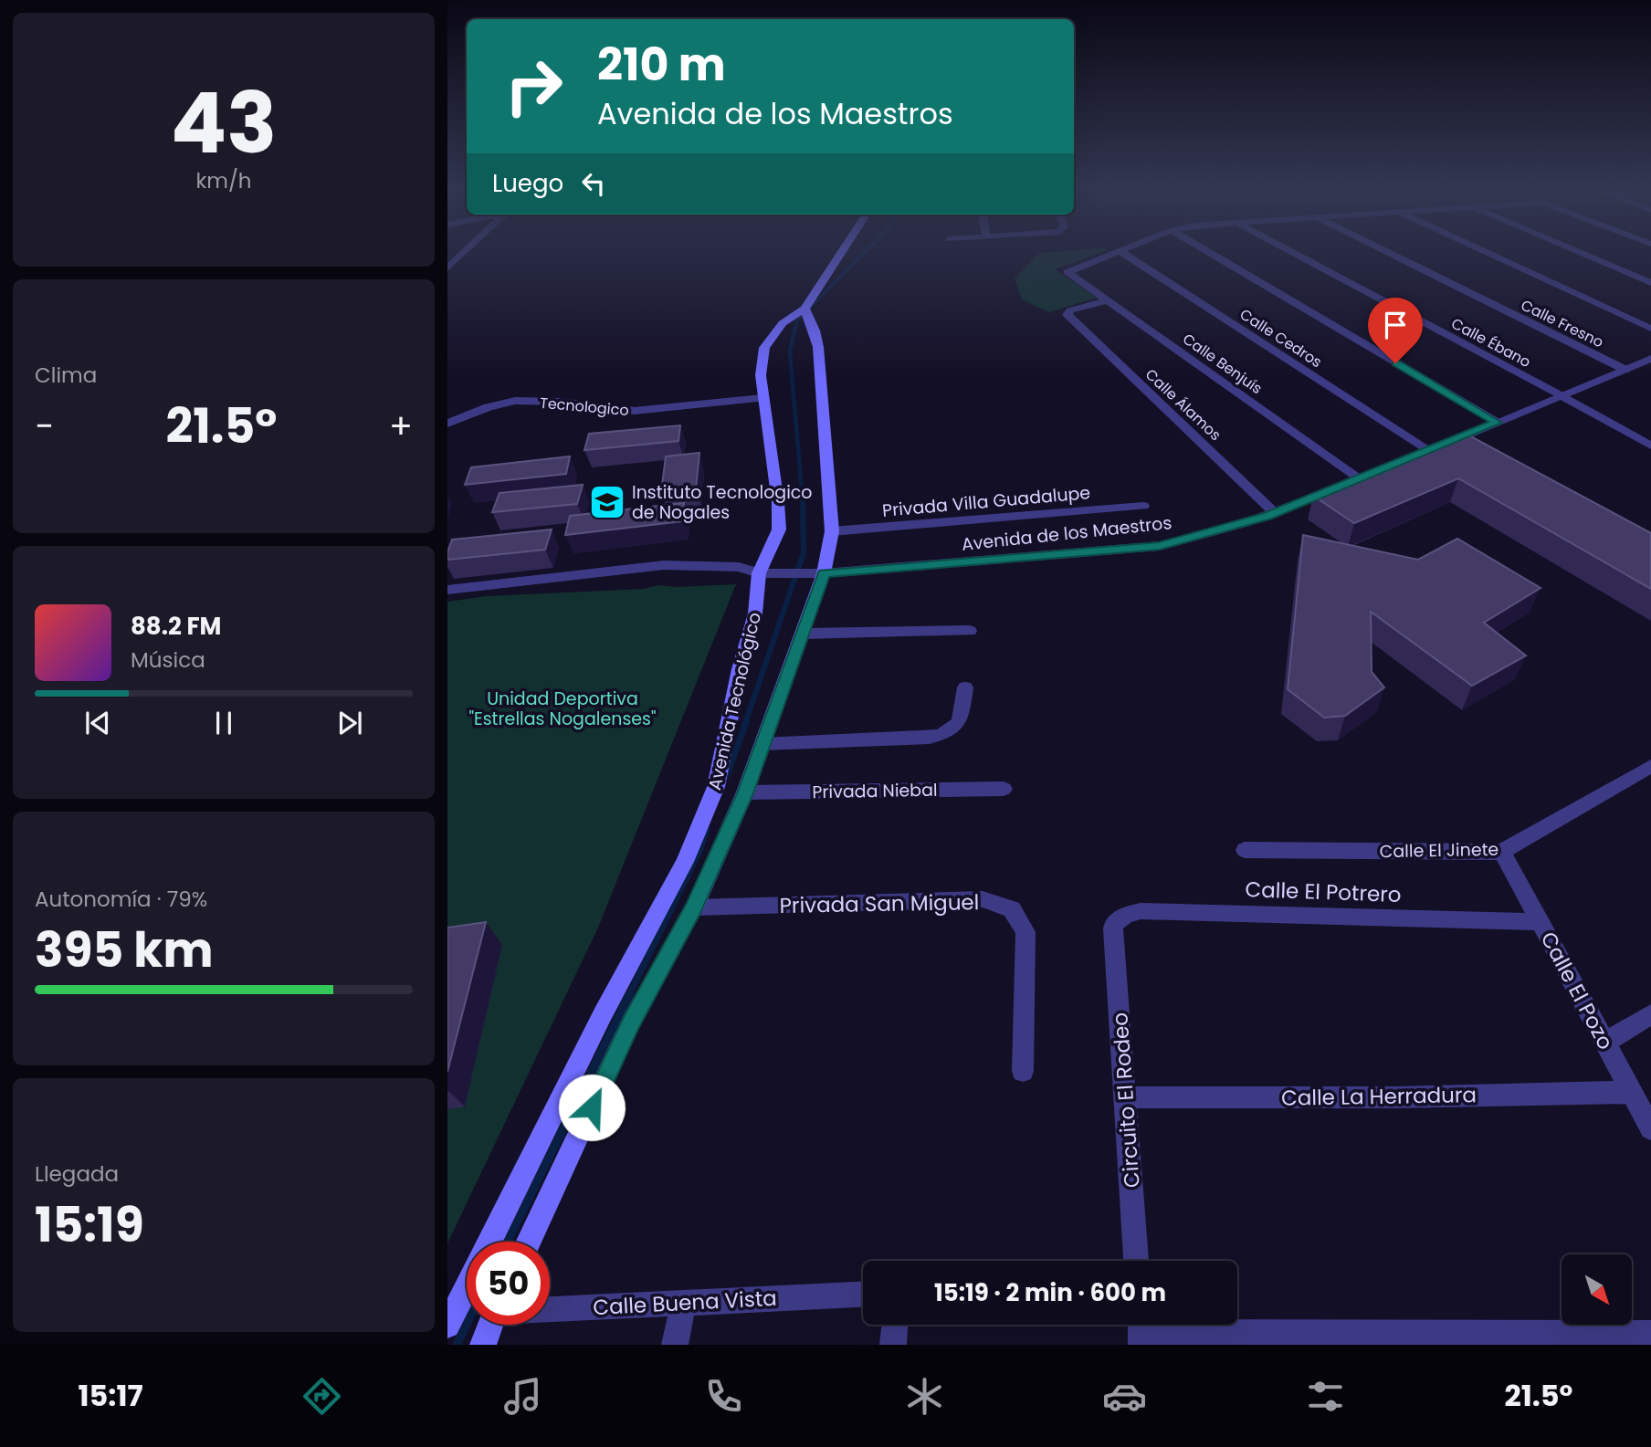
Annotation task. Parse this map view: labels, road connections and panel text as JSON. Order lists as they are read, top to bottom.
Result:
{
  "streets": {
    "main road": ["Avenida Tecnológico"],
    "street": [
      "Calle Fresno",
      "Calle Cedros",
      "Calle Ébano",
      "Calle Benjuís",
      "Calle Álamos",
      "Tecnologico",
      "Privada Villa Guadalupe",
      "Avenida de los Maestros",
      "Privada Niebal",
      "Calle El Jinete",
      "Calle El Potrero",
      "Privada San Miguel",
      "Calle El Pozo",
      "Calle La Herradura",
      "Circuito El Rodeo",
      "Calle Buena Vista"
    ]
  },
  "crossings": [
    ["Calle Benjuís", "Calle Álamos"],
    ["Calle Benjuís", "Avenida de los Maestros"],
    ["Calle Álamos", "Avenida de los Maestros"],
    ["Tecnologico", "Avenida Tecnológico"],
    ["Privada Villa Guadalupe", "Avenida Tecnológico"],
    ["Avenida de los Maestros", "Avenida Tecnológico"],
    ["Avenida Tecnológico", "Privada Niebal"],
    ["Avenida Tecnológico", "Privada San Miguel"],
    ["Calle El Jinete", "Calle El Pozo"],
    ["Calle El Potrero", "Calle El Pozo"],
    ["Calle El Potrero", "Circuito El Rodeo"],
    ["Calle El Pozo", "Calle La Herradura"],
    ["Calle La Herradura", "Circuito El Rodeo"]
  ],
  "parks": ["Unidad Deportiva \"Estrellas Nogalenses\""],
  "places": {
    "school or university": ["Instituto Tecnologico de Nogales"]
  },
  "north": "bottom right",
  "page": {
    "tile": [
      ["43", "km/h"],
      "Clima",
      ["Autonomía · 79%", "395 km"],
      ["Llegada", "15:19"]
    ],
    "turn": ["210 m", "Avenida de los Maestros"],
    "then": "Luego",
    "heat": ["−", "21.5°", "+"],
    "song": ["88.2 FM", "Música"],
    "limit": "50",
    "trip": "15:19 · 2 min · 600 m",
    "tabs": ["15:17", "21.5°"]
  }
}
